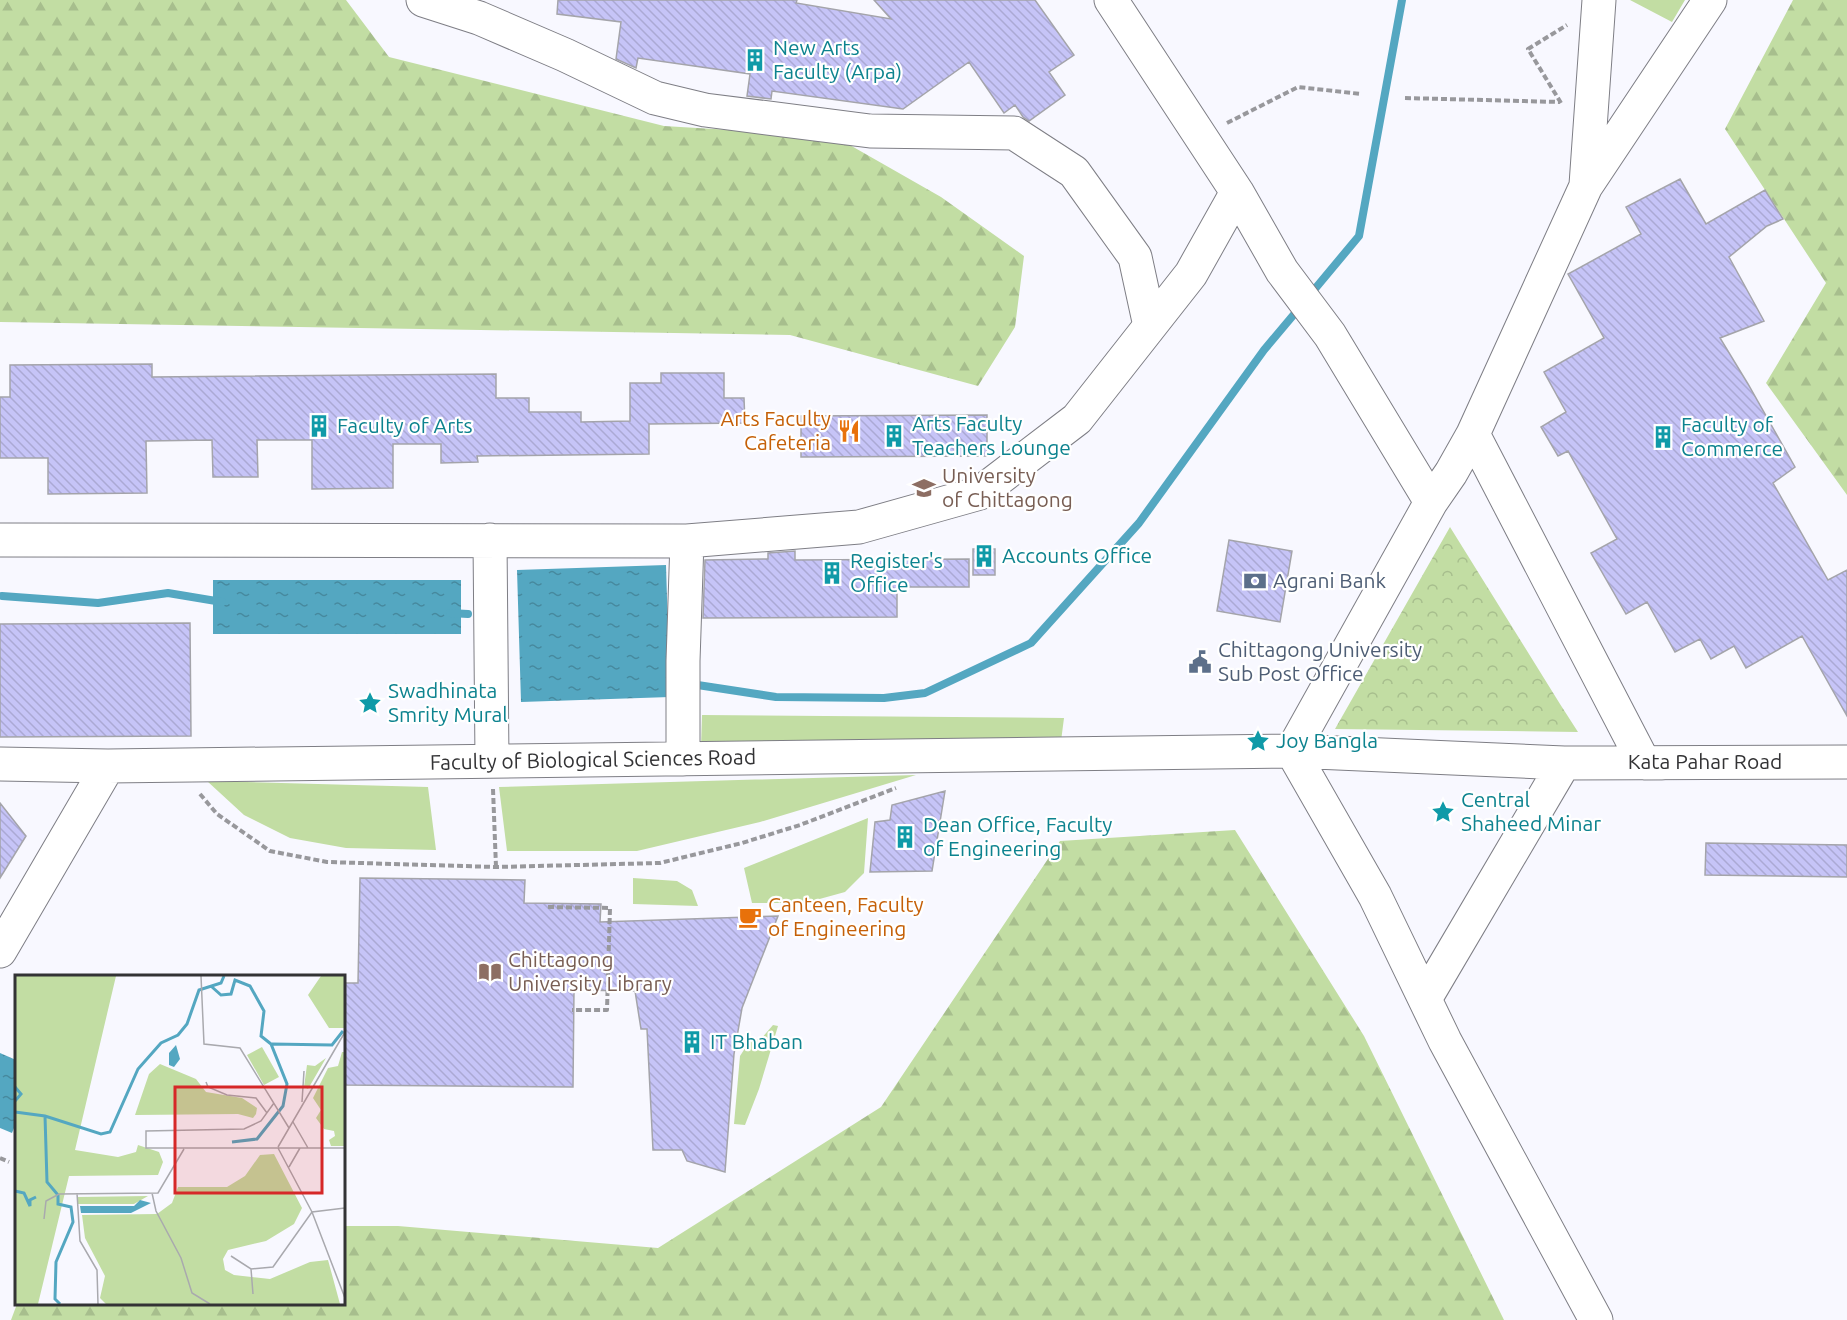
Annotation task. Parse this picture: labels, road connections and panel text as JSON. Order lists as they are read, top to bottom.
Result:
{
  "streets": {
    "street": ["Faculty of Biological Sciences Road", "Kata Pahar Road"]
  },
  "crossings": [
    ["Faculty of Biological Sciences Road", "Kata Pahar Road"]
  ],
  "places": {
    "building": [
      "New Arts Faculty (Arpa)",
      "Faculty of Arts",
      "Arts Faculty Teachers Lounge",
      "Faculty of Commerce",
      "Accounts Office",
      "Register's Office",
      "Dean Office, Faculty of Engineering",
      "IT Bhaban"
    ],
    "restaurant": ["Arts Faculty Cafeteria"],
    "school or university": ["University of Chittagong"],
    "bank": ["Agrani Bank"],
    "public building": ["Chittagong University Sub Post Office"],
    "place": ["Swadhinata Smrity Mural", "Joy Bangla", "Central Shaheed Minar"],
    "cafe": ["Canteen, Faculty of Engineering"],
    "library": ["Chittagong University Library"]
  }
}
